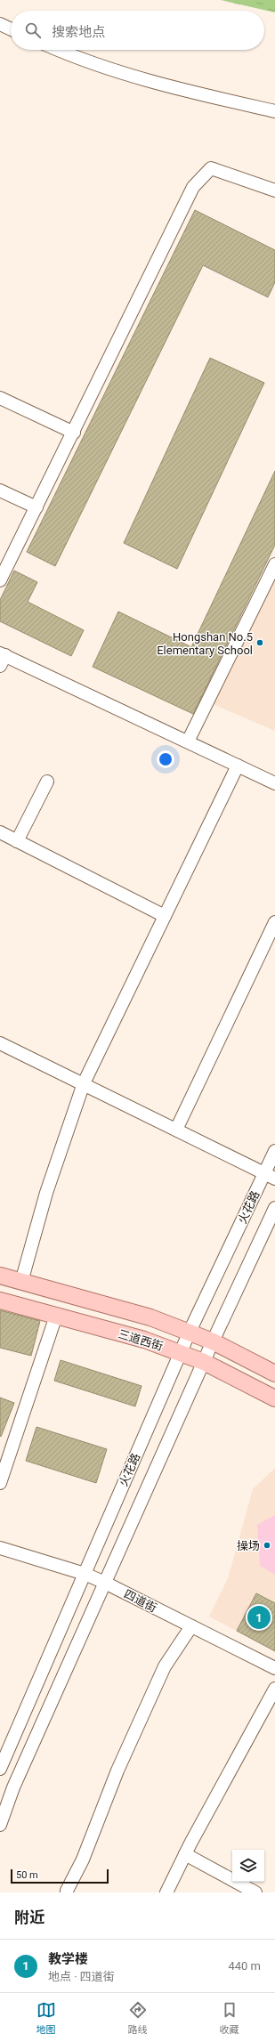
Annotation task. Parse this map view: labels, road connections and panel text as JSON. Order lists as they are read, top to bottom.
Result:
{
  "streets": {
    "main road": ["三道西街"],
    "street": ["火花路", "四道街"]
  },
  "crossings": [
    ["火花路", "三道西街"],
    ["火花路", "四道街"]
  ],
  "places": ["Hongshan No.5 Elementary School", "操场"],
  "scale_bar": "50 m",
  "page": {
    "search": "搜索地点",
    "pins": "1",
    "scale": "50 m",
    "heading": "附近",
    "list": [
      {
        "mark": "1",
        "name": "教学楼",
        "note": "地点 · 四道街",
        "value": "440 m"
      }
    ],
    "nav": ["地图", "路线", "收藏"]
  }
}
